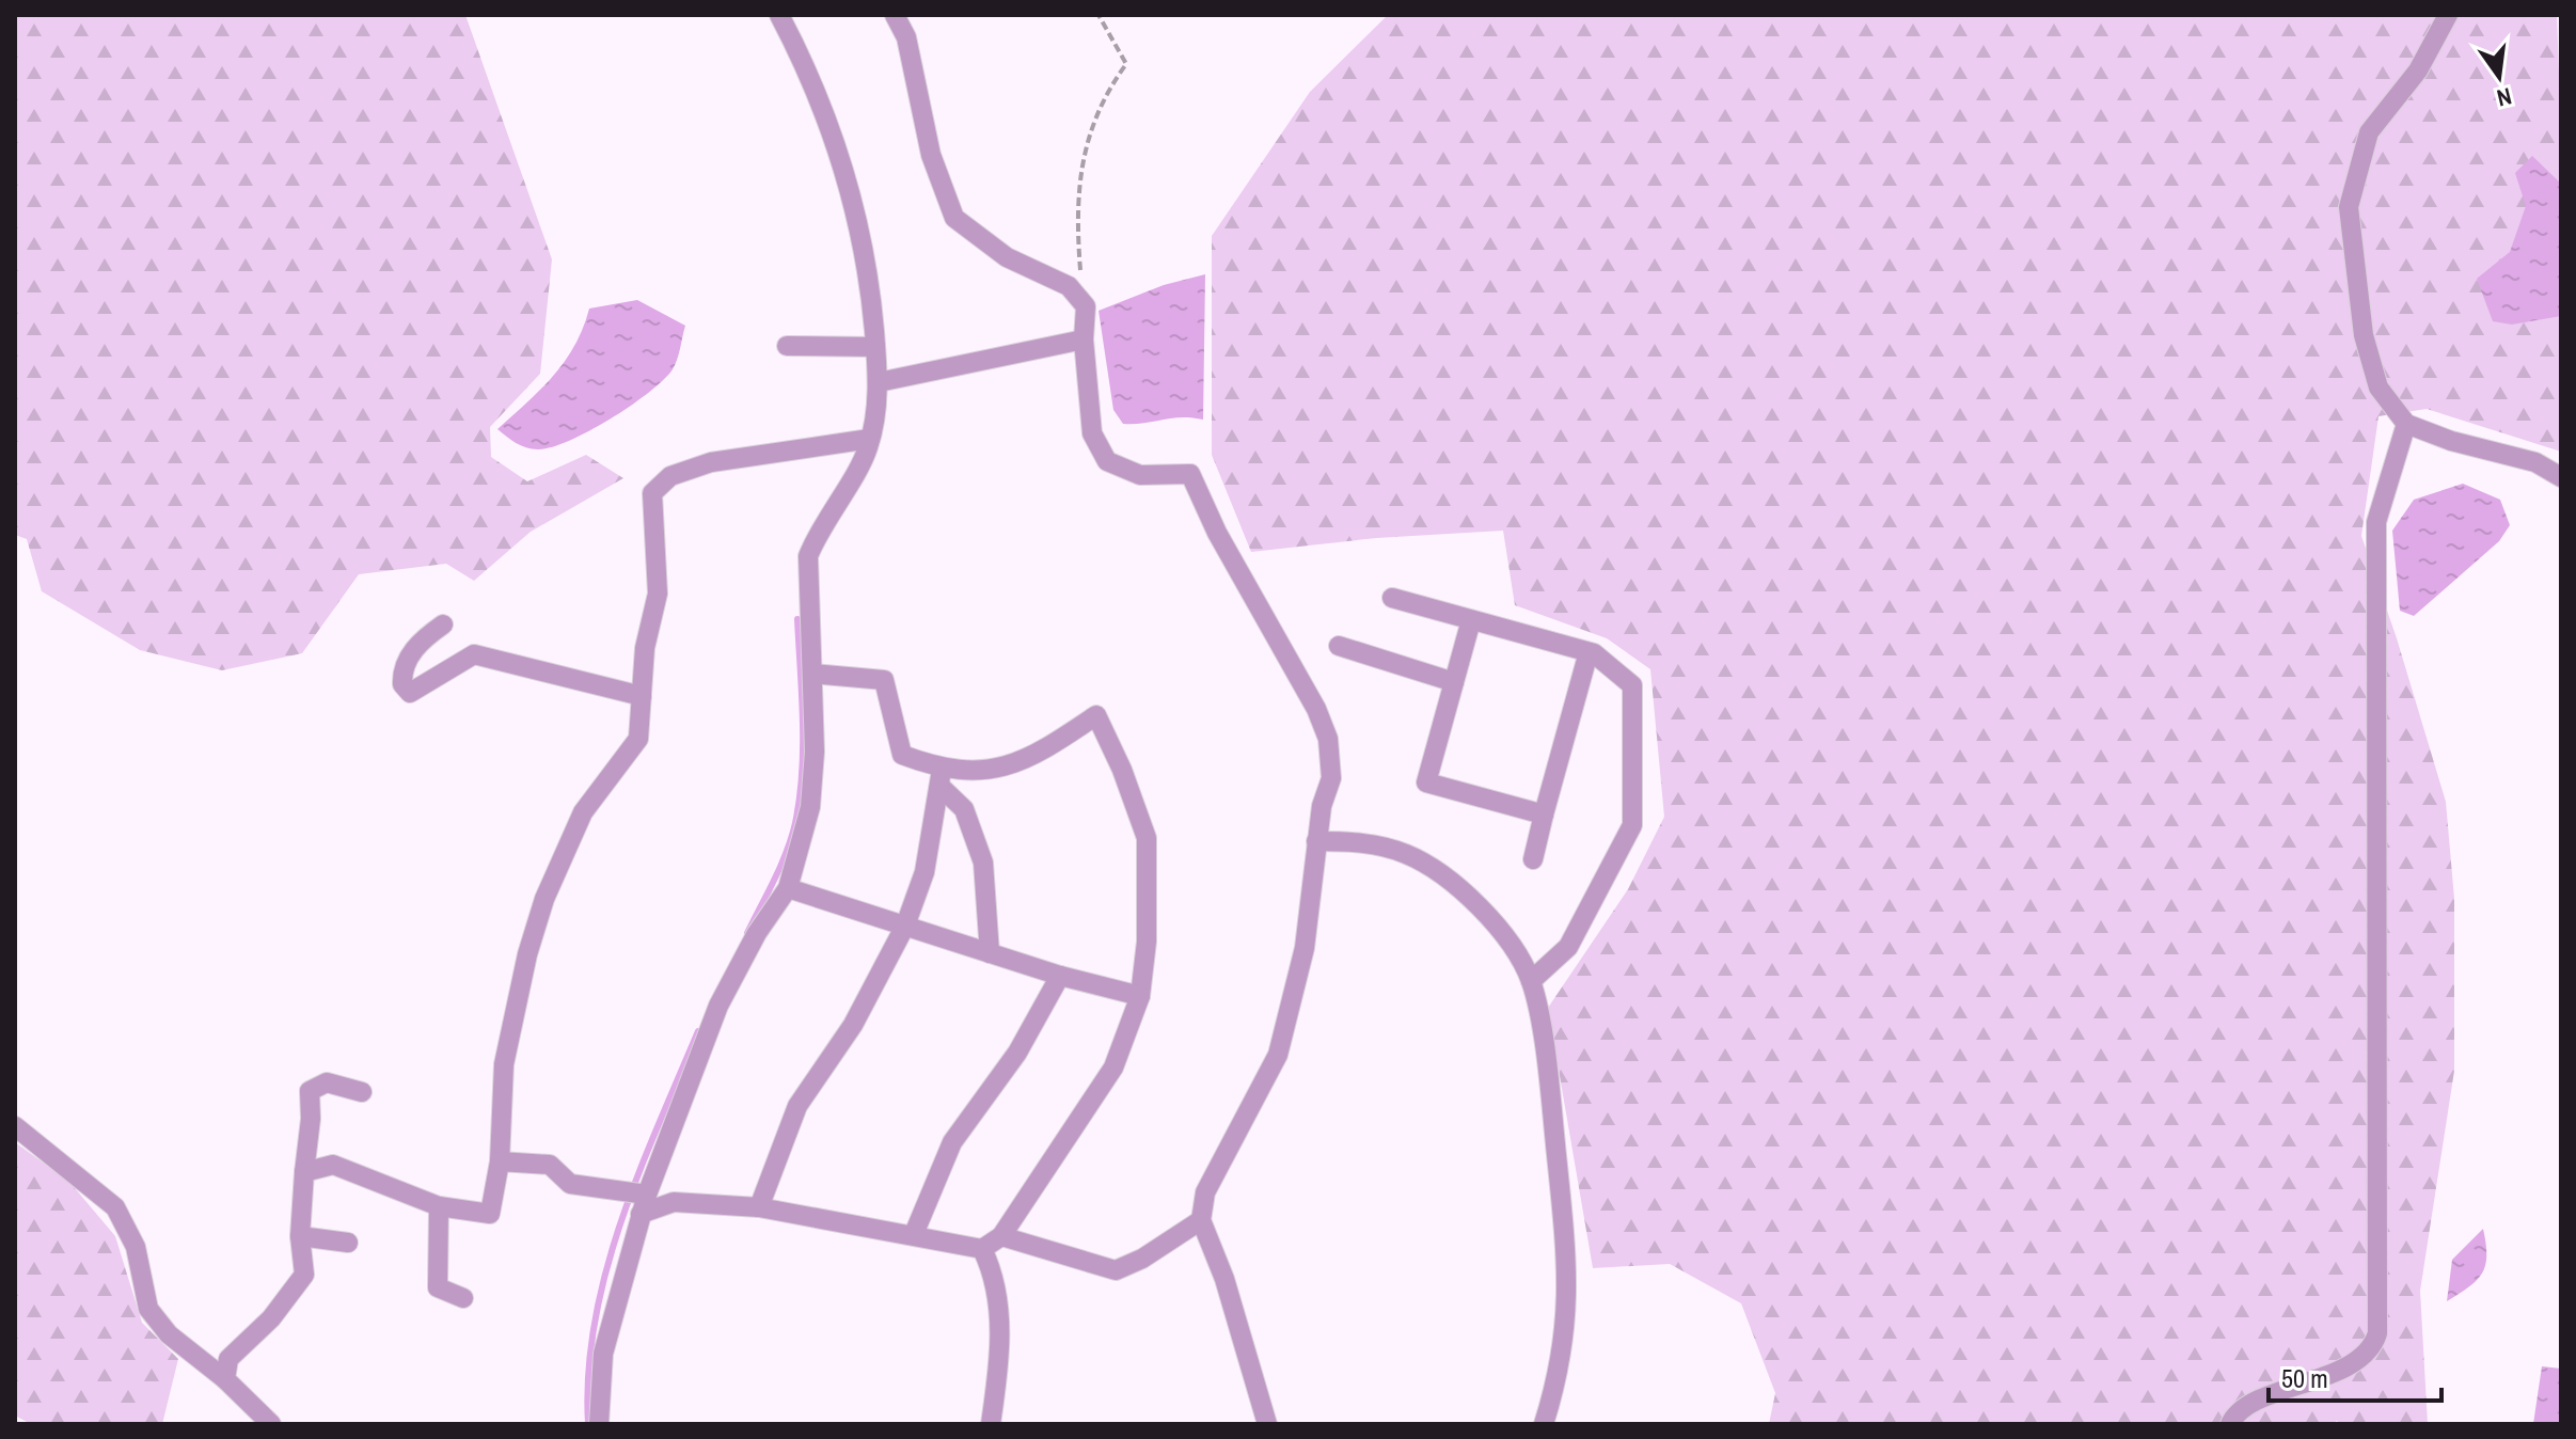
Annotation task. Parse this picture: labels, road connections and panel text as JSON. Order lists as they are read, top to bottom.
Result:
{
  "scale_bar": "50 m",
  "north": "bottom"
}
